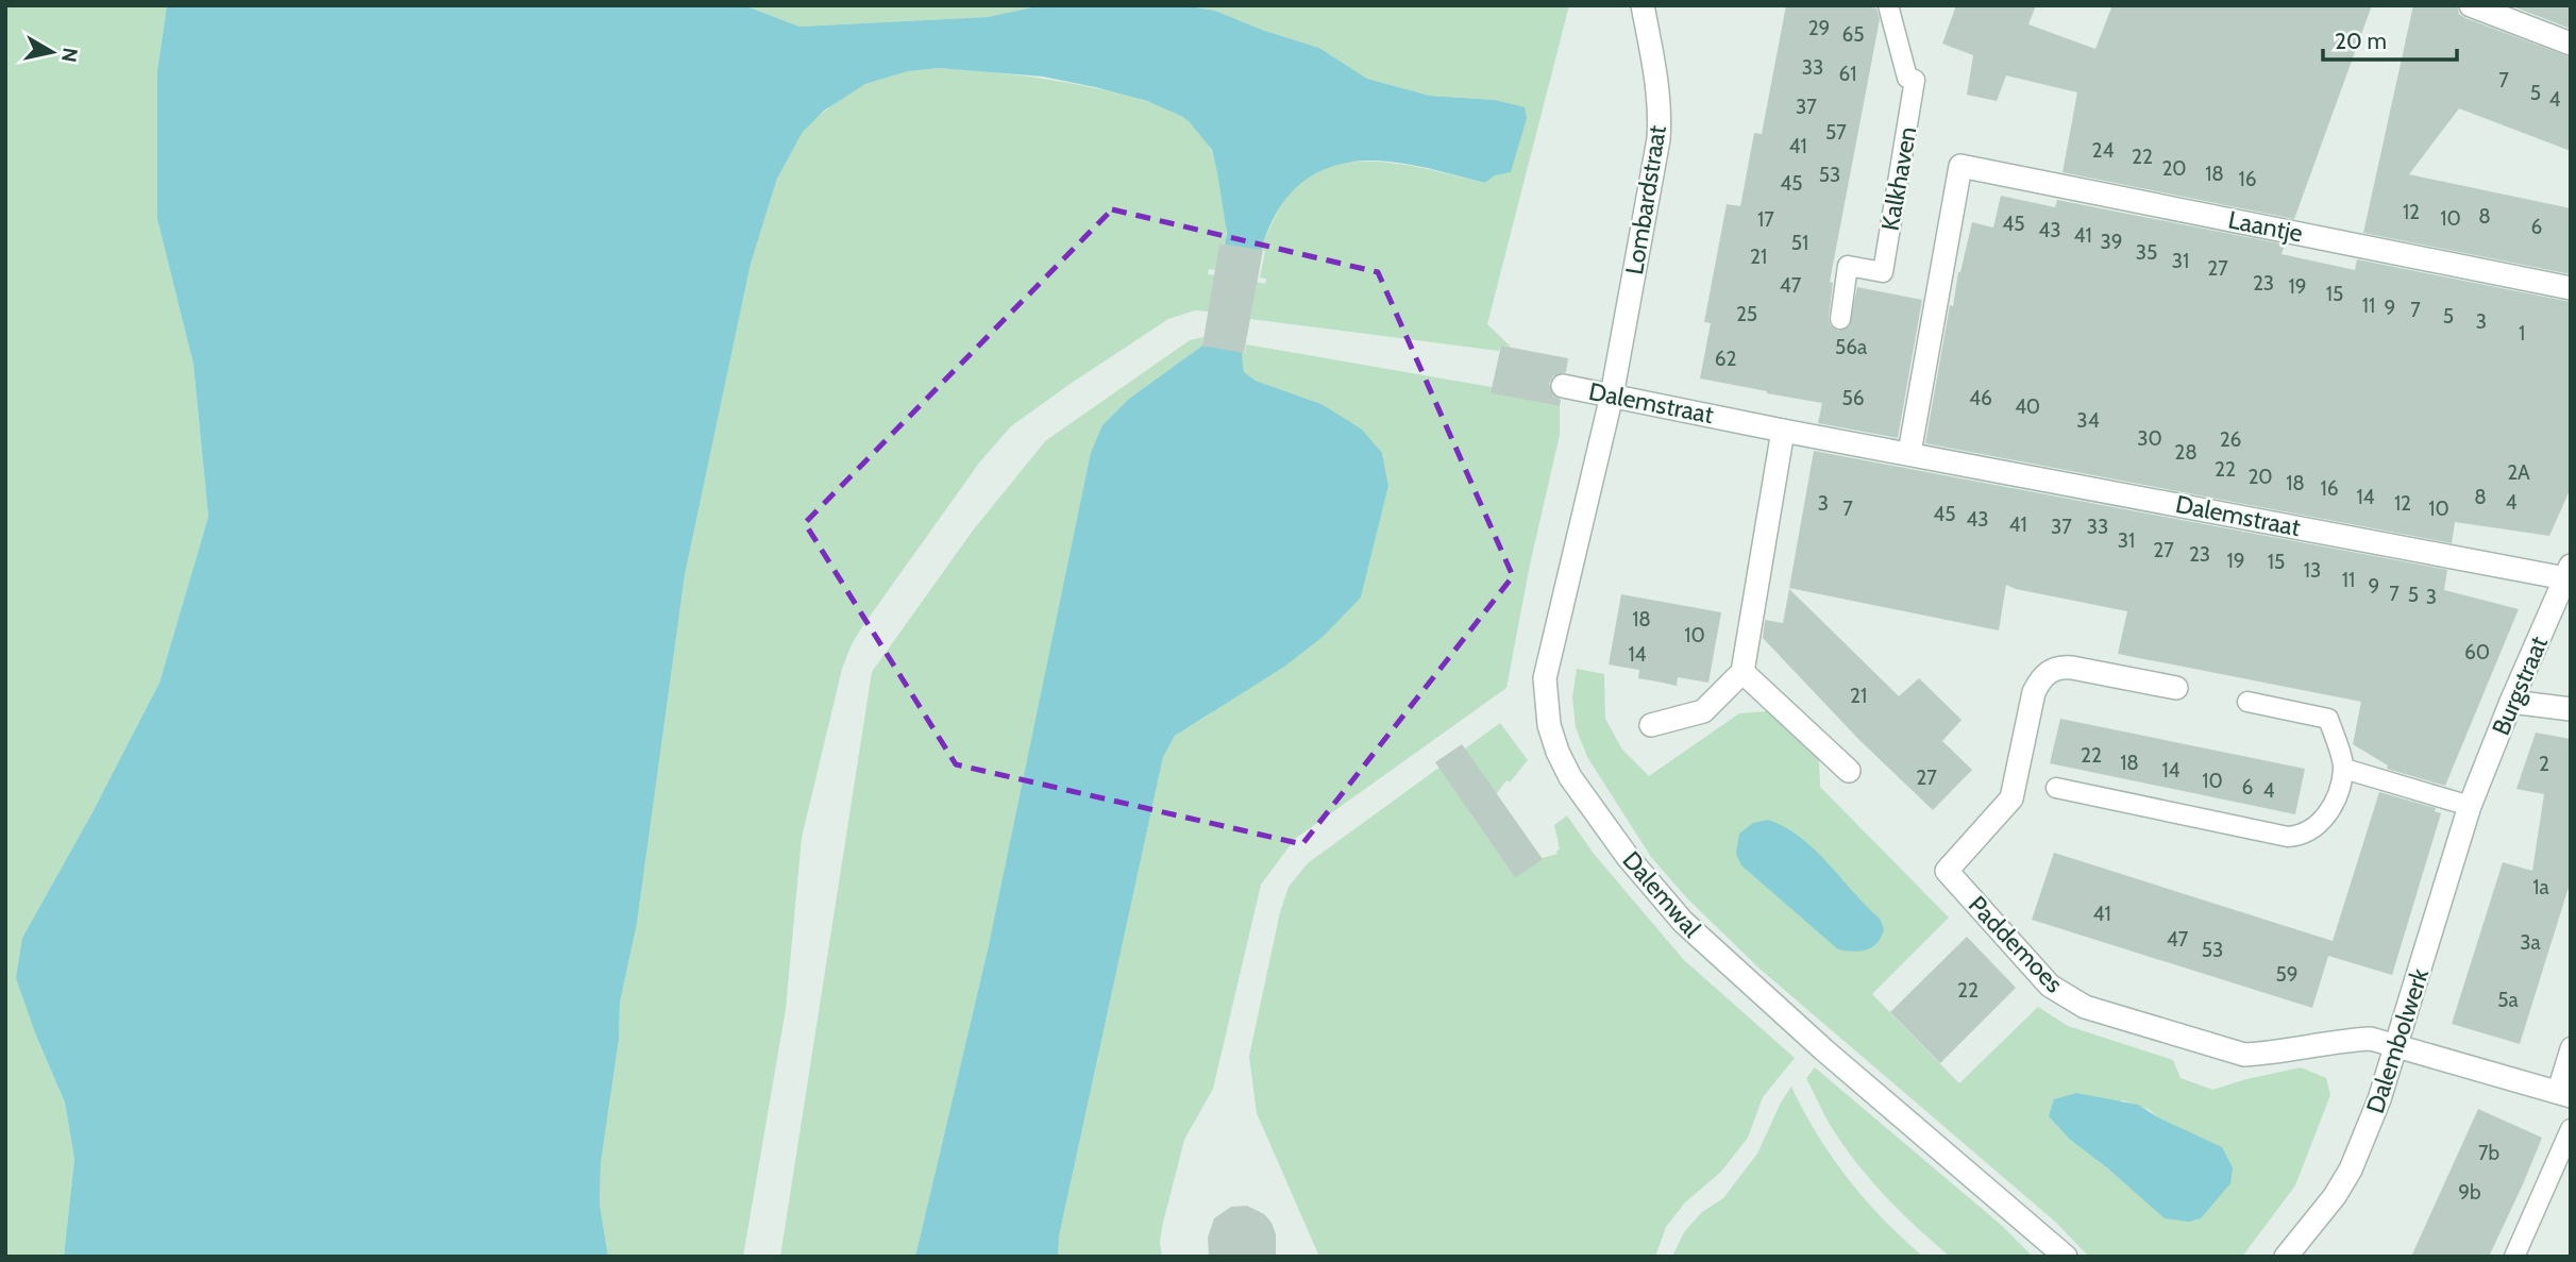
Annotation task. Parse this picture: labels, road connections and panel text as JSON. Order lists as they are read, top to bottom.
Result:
{
  "streets": {
    "street": [
      "Lombardstraat",
      "Laantje",
      "Dalemstraat",
      "Burgstraat",
      "Dalemwal",
      "Paddemoes",
      "Dalembolwerk"
    ],
    "lane": ["Kalkhaven"]
  },
  "crossings": [
    ["Lombardstraat", "Dalemstraat"],
    ["Lombardstraat", "Dalemwal"],
    ["Laantje", "Dalemstraat"],
    ["Dalemstraat", "Burgstraat"],
    ["Dalemstraat", "Dalemwal"],
    ["Burgstraat", "Dalembolwerk"],
    ["Paddemoes", "Dalembolwerk"]
  ],
  "house_numbers": [
    "29",
    "65",
    "33",
    "61",
    "7",
    "5",
    "4",
    "37",
    "57",
    "41",
    "24",
    "22",
    "20",
    "18",
    "53",
    "16",
    "45",
    "12",
    "8",
    "10",
    "17",
    "45",
    "6",
    "43",
    "41",
    "39",
    "51",
    "35",
    "21",
    "31",
    "27",
    "23",
    "47",
    "19",
    "15",
    "11",
    "9",
    "7",
    "25",
    "5",
    "3",
    "1",
    "56a",
    "62",
    "56",
    "46",
    "40",
    "34",
    "30",
    "26",
    "28",
    "22",
    "2A",
    "20",
    "18",
    "16",
    "14",
    "8",
    "4",
    "3",
    "12",
    "7",
    "10",
    "45",
    "43",
    "41",
    "37",
    "33",
    "31",
    "27",
    "23",
    "19",
    "15",
    "13",
    "11",
    "9",
    "7",
    "5",
    "3",
    "18",
    "10",
    "60",
    "14",
    "21",
    "22",
    "18",
    "2",
    "14",
    "27",
    "10",
    "6",
    "4",
    "1a",
    "41",
    "47",
    "3a",
    "53",
    "59",
    "22",
    "5a",
    "7b",
    "9b"
  ],
  "scale_bar": "20 m",
  "north": "right"
}
